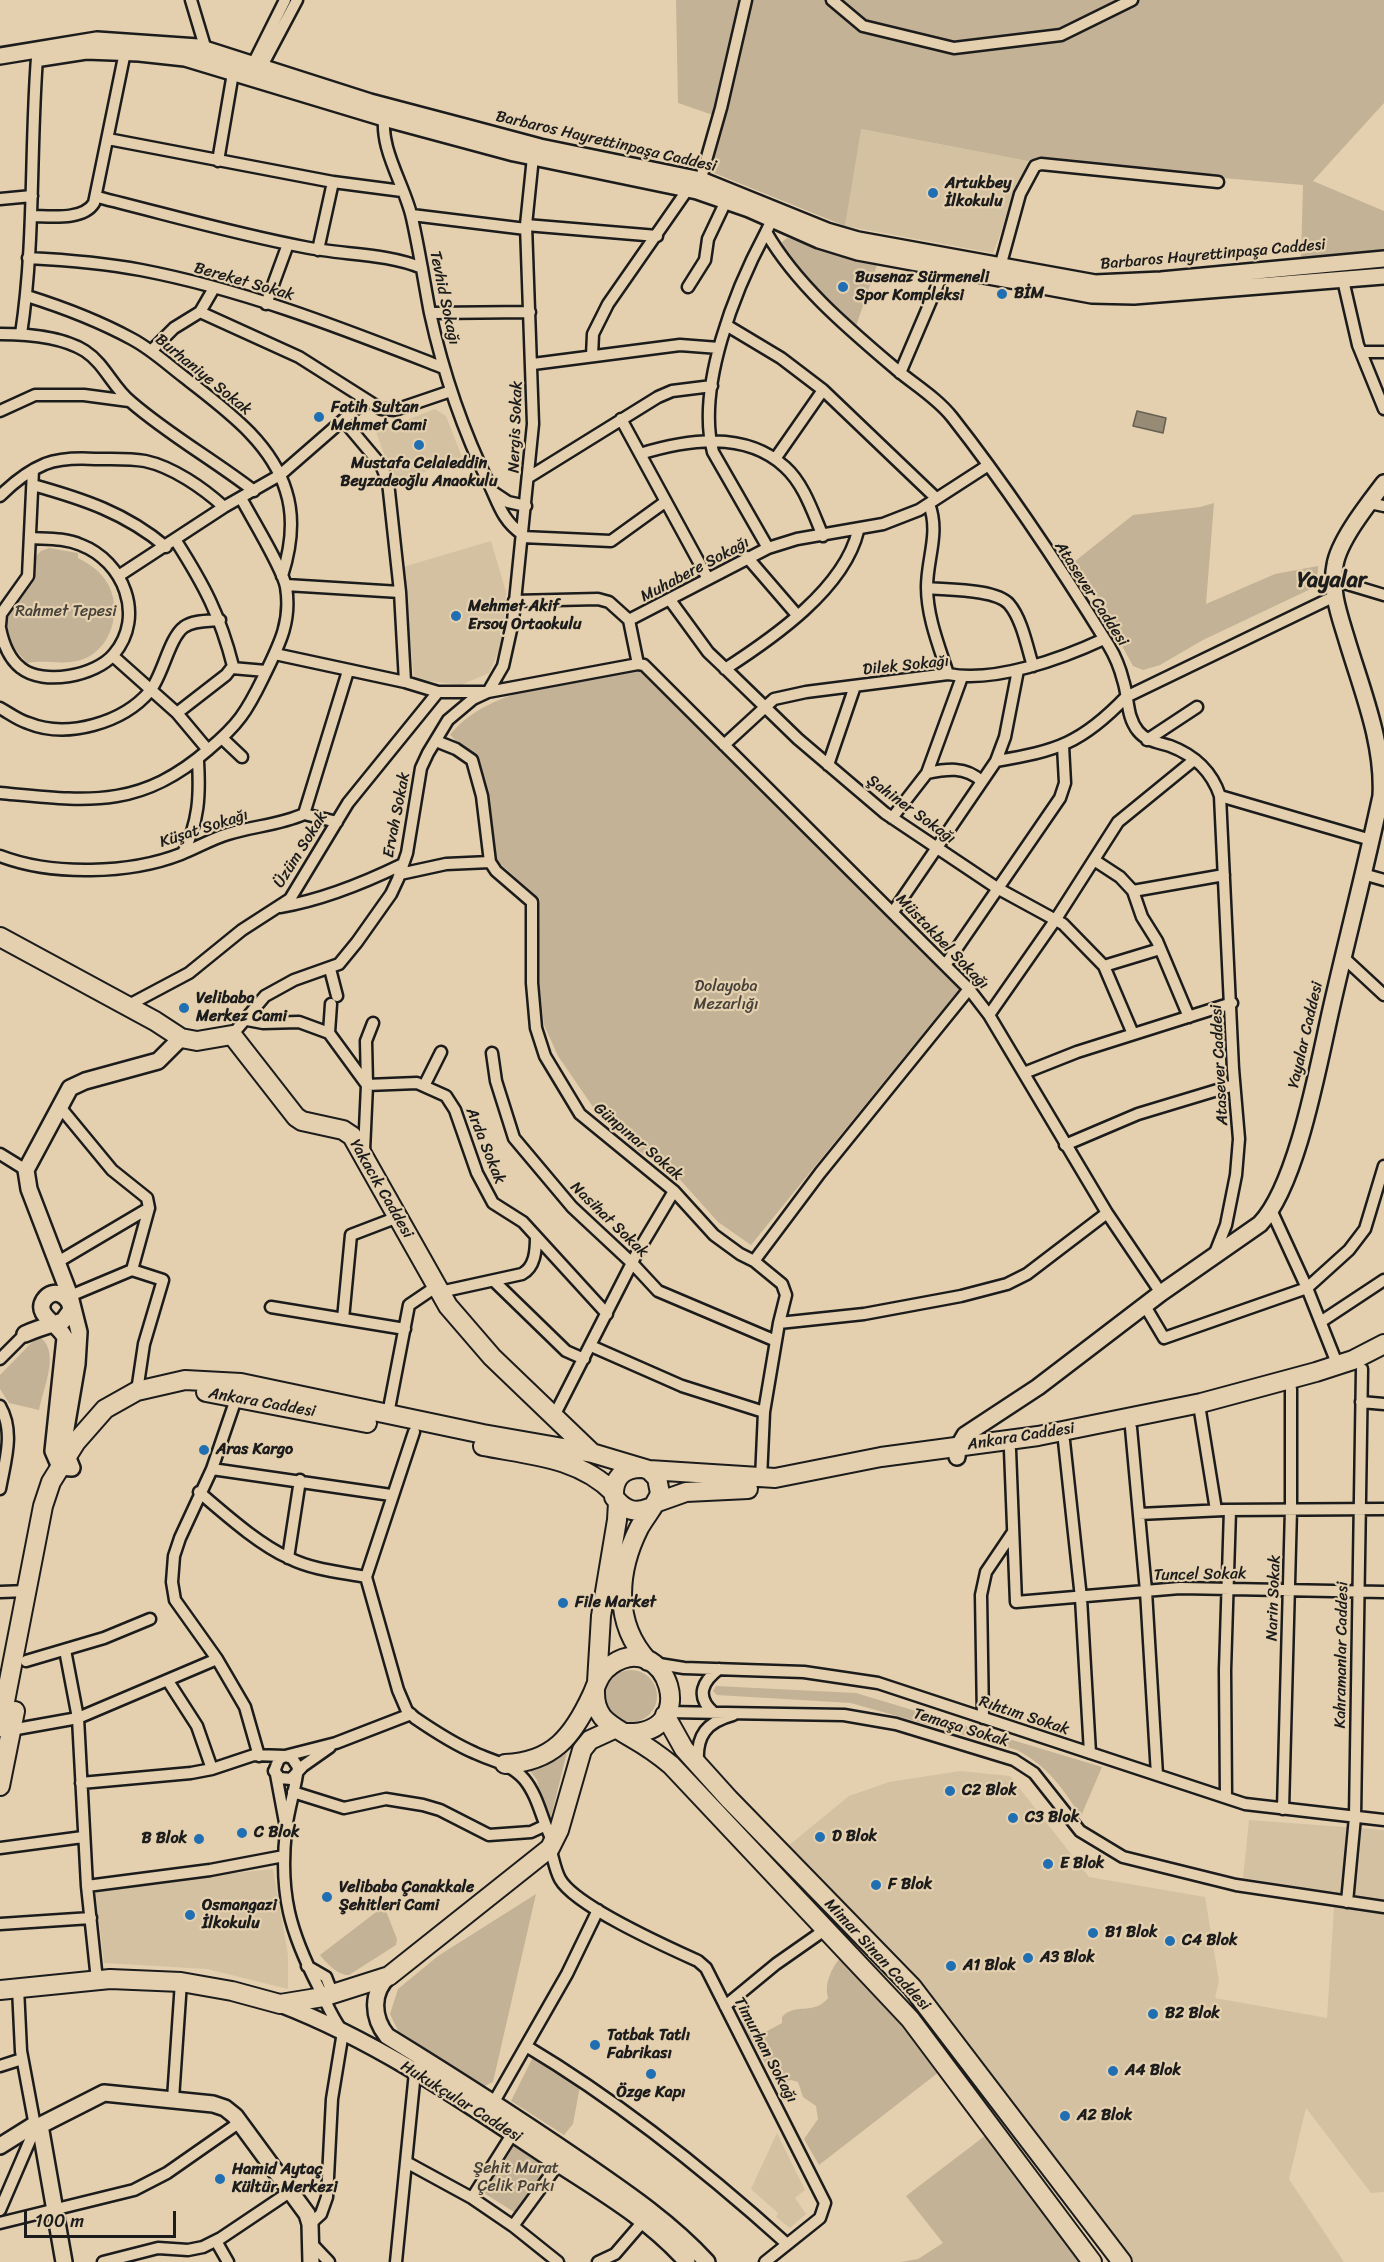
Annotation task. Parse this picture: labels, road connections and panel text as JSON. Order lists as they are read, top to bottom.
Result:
{
  "streets": {
    "main road": [
      "Yakacık Caddesi",
      "Ankara Caddesi",
      "Mimar Sinan Caddesi",
      "Hukukçular Caddesi"
    ],
    "street": [
      "Barbaros Hayrettinpaşa Caddesi",
      "Bereket Sokak",
      "Tevhid Sokağı",
      "Burhaniye Sokak",
      "Nergis Sokak",
      "Muhabere Sokağı",
      "Atasever Caddesi",
      "Dilek Sokağı",
      "Şahiner Sokağı",
      "Ervah Sokak",
      "Küşat Sokağı",
      "Üzüm Sokak",
      "Müstakbel Sokağı",
      "Yayalar Caddesi",
      "Günpınar Sokak",
      "Arda Sokak",
      "Nasihat Sokak",
      "Tuncel Sokak",
      "Narin Sokak",
      "Kahramanlar Caddesi",
      "Rıhtım Sokak",
      "Temaşa Sokak",
      "Timurhan Sokağı"
    ]
  },
  "crossings": [
    ["Barbaros Hayrettinpaşa Caddesi", "Tevhid Sokağı"],
    ["Barbaros Hayrettinpaşa Caddesi", "Nergis Sokak"],
    ["Barbaros Hayrettinpaşa Caddesi", "Atasever Caddesi"],
    ["Bereket Sokak", "Tevhid Sokağı"],
    ["Tevhid Sokağı", "Nergis Sokak"],
    ["Nergis Sokak", "Muhabere Sokağı"],
    ["Nergis Sokak", "Ervah Sokak"],
    ["Muhabere Sokağı", "Atasever Caddesi"],
    ["Muhabere Sokağı", "Şahiner Sokağı"],
    ["Atasever Caddesi", "Dilek Sokağı"],
    ["Atasever Caddesi", "Yayalar Caddesi"],
    ["Dilek Sokağı", "Şahiner Sokağı"],
    ["Dilek Sokağı", "Müstakbel Sokağı"],
    ["Ervah Sokak", "Yakacık Caddesi"],
    ["Müstakbel Sokağı", "Yayalar Caddesi"],
    ["Yayalar Caddesi", "Ankara Caddesi"],
    ["Günpınar Sokak", "Nasihat Sokak"],
    ["Günpınar Sokak", "Ankara Caddesi"],
    ["Yakacık Caddesi", "Ankara Caddesi"],
    ["Ankara Caddesi", "Narin Sokak"],
    ["Ankara Caddesi", "Kahramanlar Caddesi"],
    ["Tuncel Sokak", "Narin Sokak"],
    ["Tuncel Sokak", "Kahramanlar Caddesi"],
    ["Narin Sokak", "Rıhtım Sokak"],
    ["Kahramanlar Caddesi", "Rıhtım Sokak"],
    ["Kahramanlar Caddesi", "Temaşa Sokak"],
    ["Rıhtım Sokak", "Temaşa Sokak"],
    ["Rıhtım Sokak", "Mimar Sinan Caddesi"],
    ["Temaşa Sokak", "Mimar Sinan Caddesi"],
    ["Timurhan Sokağı", "Hukukçular Caddesi"]
  ],
  "districts": ["Yayalar"],
  "parks": ["Rahmet Tepesi", "Dolayoba Mezarlığı", "Şehit Murat Çelik Parkı"],
  "places": [
    "Artukbey İlkokulu",
    "Busenaz Sürmeneli Spor Kompleksi",
    "BİM",
    "Fatih Sultan Mehmet Cami",
    "Mustafa Celaleddin Beyzadeoğlu Anaokulu",
    "Mehmet Akif Ersoy Ortaokulu",
    "Velibaba Merkez Cami",
    "Aras Kargo",
    "File Market",
    "C2 Blok",
    "C3 Blok",
    "C Blok",
    "D Blok",
    "B Blok",
    "E Blok",
    "F Blok",
    "Velibaba Çanakkale Şehitleri Cami",
    "Osmangazi İlkokulu",
    "B1 Blok",
    "C4 Blok",
    "A3 Blok",
    "A1 Blok",
    "B2 Blok",
    "Tatbak Tatlı Fabrikası",
    "A4 Blok",
    "Özge Kapı",
    "A2 Blok",
    "Hamid Aytaç Kültür Merkezi"
  ],
  "scale_bar": "100 m"
}
